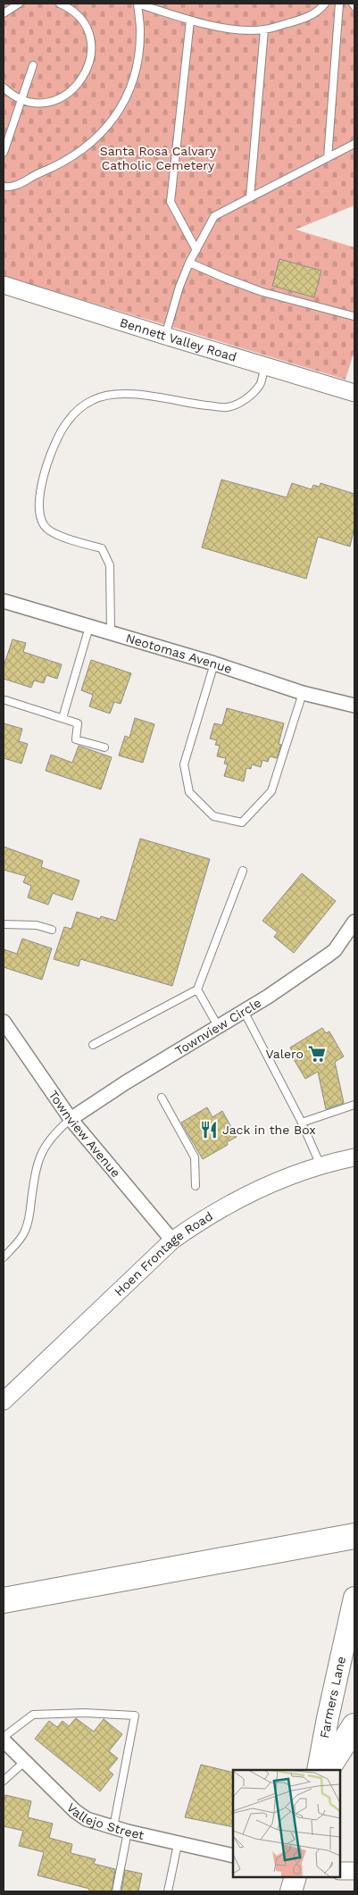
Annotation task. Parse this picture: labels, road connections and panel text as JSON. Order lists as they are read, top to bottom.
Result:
{
  "streets": {
    "main road": ["Farmers Lane"],
    "street": [
      "Bennett Valley Road",
      "Neotomas Avenue",
      "Townview Circle",
      "Townview Avenue",
      "Hoen Frontage Road",
      "Vallejo Street"
    ]
  },
  "crossings": [
    ["Townview Circle", "Townview Avenue"],
    ["Townview Avenue", "Hoen Frontage Road"]
  ],
  "parks": ["Santa Rosa Calvary Catholic Cemetery"],
  "places": {
    "supermarket": ["Valero"],
    "restaurant": ["Jack in the Box"]
  }
}
